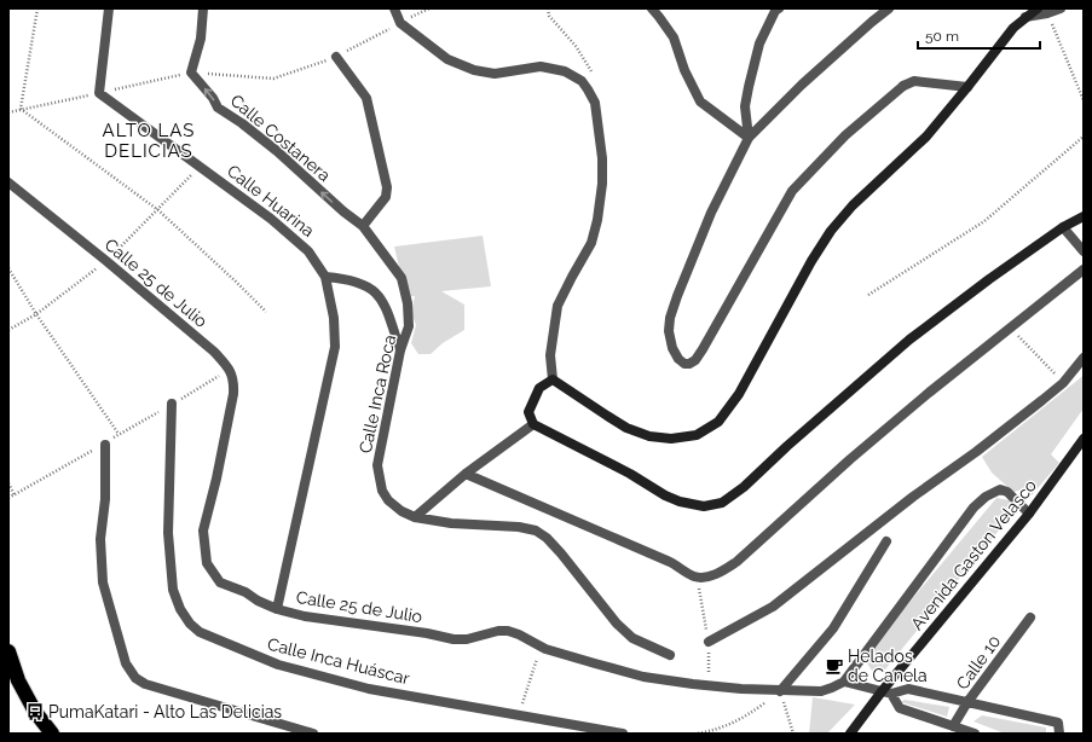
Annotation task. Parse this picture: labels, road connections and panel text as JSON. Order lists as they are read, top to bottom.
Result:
{
  "streets": {
    "street": [
      "Calle Costanera",
      "Calle Huarina",
      "Calle 25 de Julio",
      "Calle Inca Roca",
      "Avenida Gaston Velasco",
      "Calle Inca Huáscar",
      "Calle 10"
    ]
  },
  "crossings": [
    ["Calle Costanera", "Calle Inca Roca"],
    ["Calle Huarina", "Calle 25 de Julio"]
  ],
  "one_way": ["Calle Costanera"],
  "districts": ["ALTO LAS DELICIAS"],
  "places": {
    "cafe": ["Helados de Canela"],
    "bus stop": ["PumaKatari - Alto Las Delicias"]
  },
  "scale_bar": "50 m"
}
